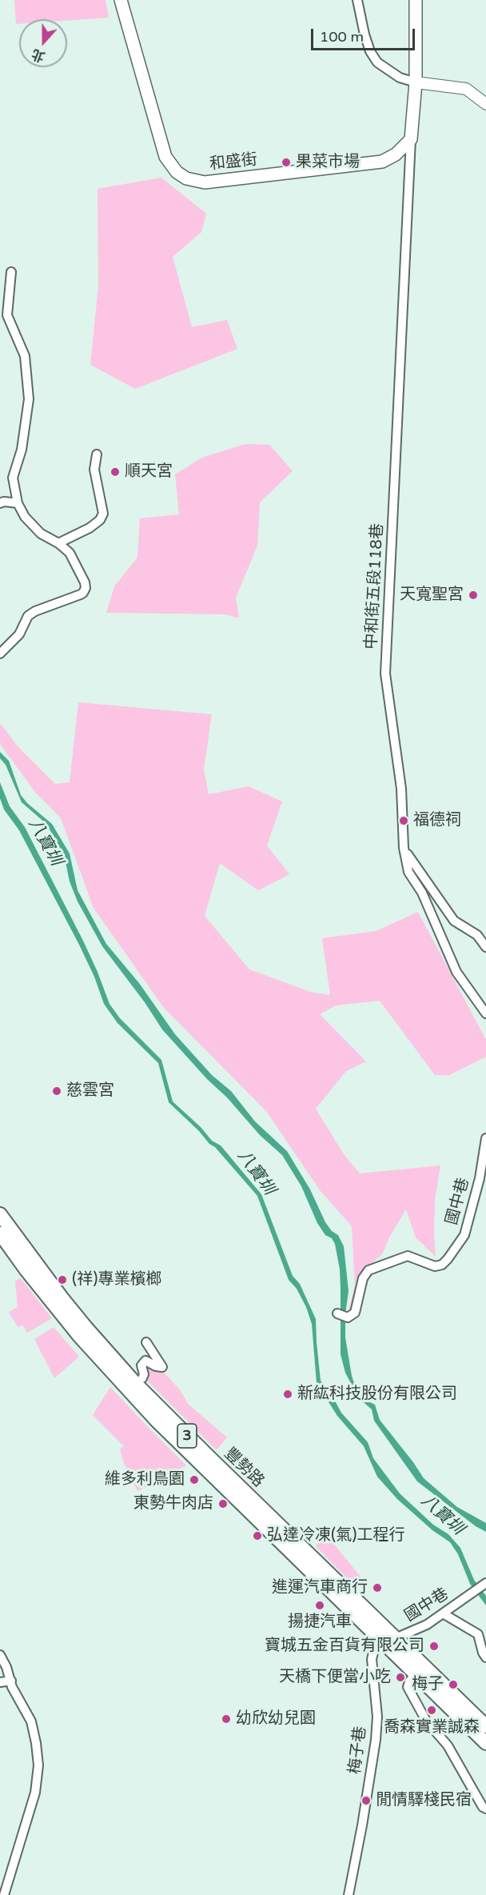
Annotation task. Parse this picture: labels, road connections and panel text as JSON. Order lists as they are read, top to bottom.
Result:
{
  "streets": {
    "main road": ["和盛街", "3", "豐勢路"],
    "street": ["中和街五段118巷", "國中巷", "梅子巷"]
  },
  "crossings": [
    ["和盛街", "中和街五段118巷"],
    ["國中巷", "豐勢路"],
    ["國中巷", "梅子巷"],
    ["豐勢路", "梅子巷"]
  ],
  "water": ["八寶圳"],
  "places": [
    "果菜市場",
    "順天宮",
    "天寬聖宮",
    "福德祠",
    "慈雲宮",
    "(祥)專業檳榔",
    "新紘科技股份有限公司",
    "維多利鳥園",
    "東勢牛肉店",
    "弘達冷凍(氣)工程行",
    "進運汽車商行",
    "揚捷汽車",
    "寶城五金百貨有限公司",
    "天橋下便當小吃",
    "梅子",
    "喬森實業誠森",
    "幼欣幼兒園",
    "閒情驛棧民宿"
  ],
  "scale_bar": "100 m",
  "north": "bottom"
}
